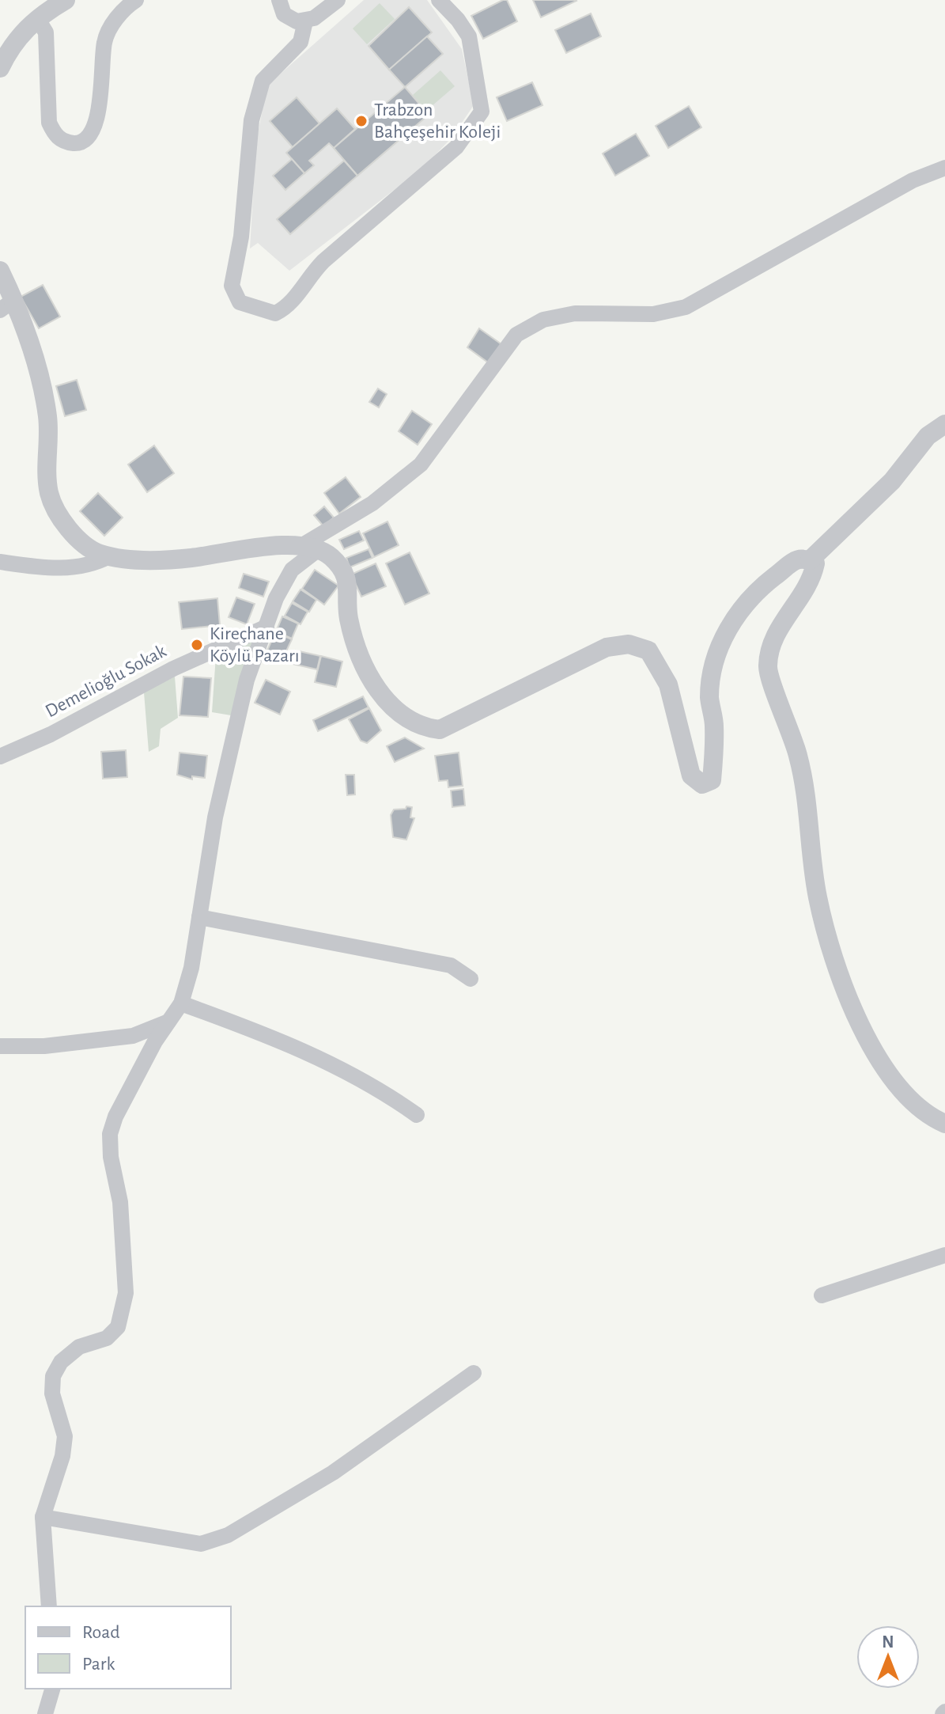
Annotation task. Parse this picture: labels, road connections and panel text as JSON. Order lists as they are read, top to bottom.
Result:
{
  "streets": {
    "street": ["Demelioğlu Sokak"]
  },
  "places": ["Trabzon Bahçeşehir Koleji", "Kireçhane Köylü Pazarı"],
  "legend": ["Road", "Park"],
  "north": "top"
}
